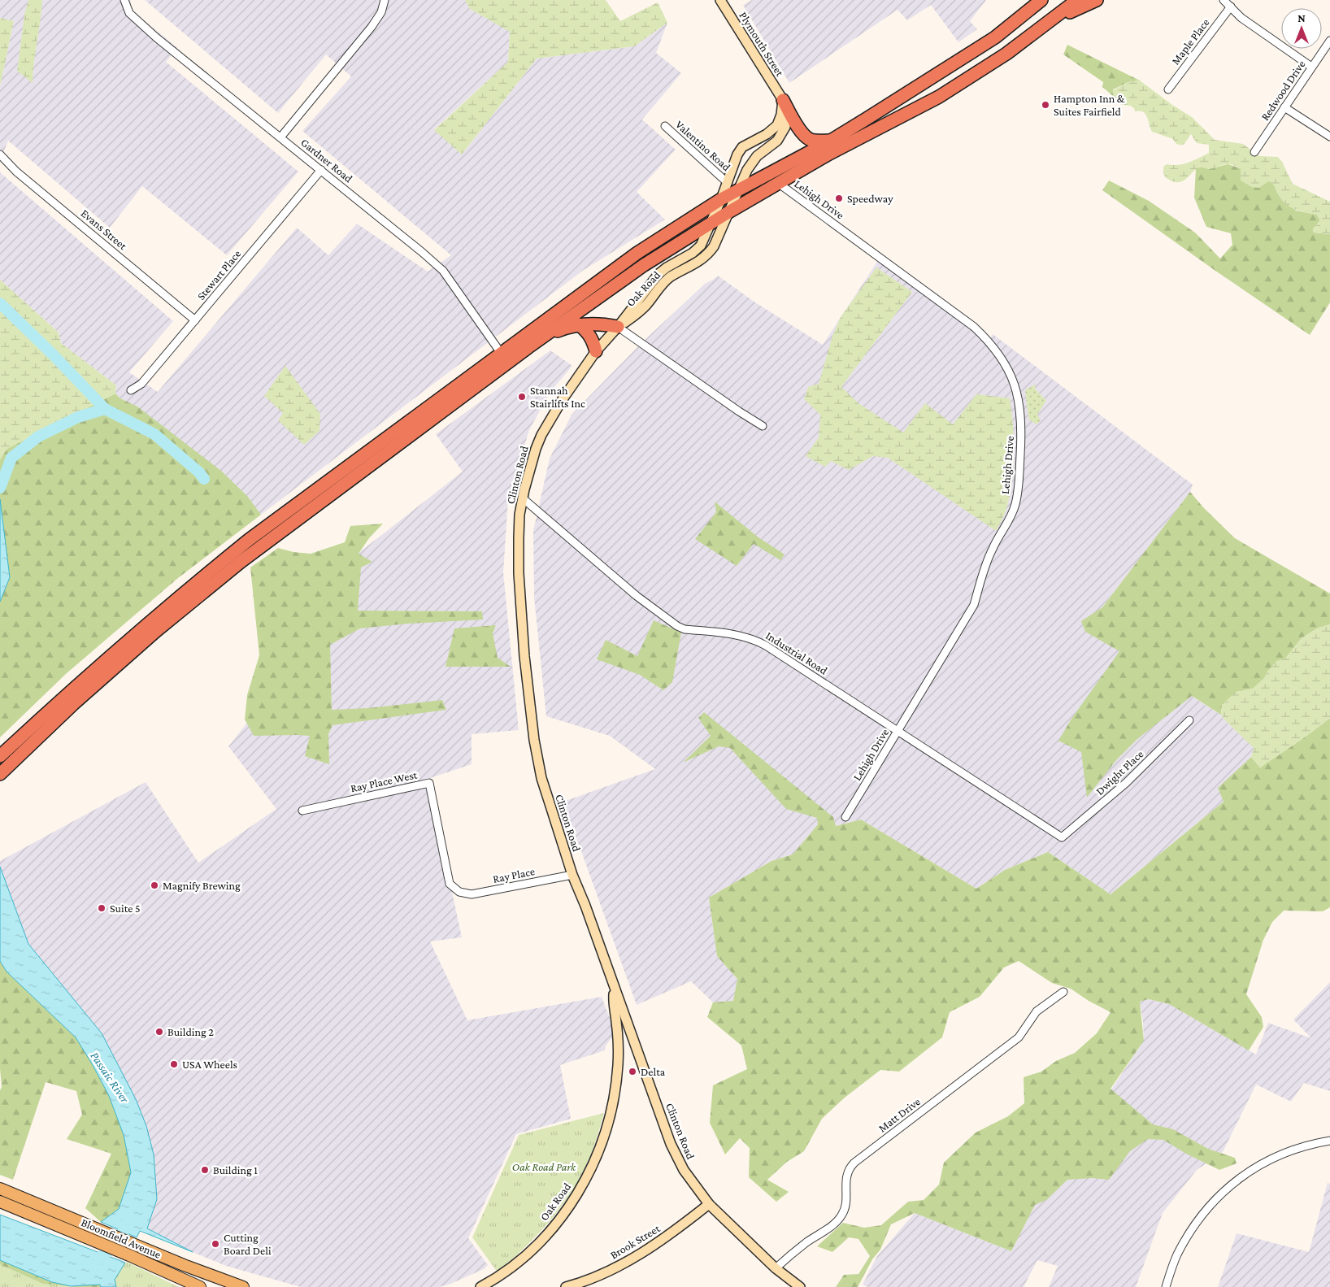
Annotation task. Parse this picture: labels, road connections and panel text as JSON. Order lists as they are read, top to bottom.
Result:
{
  "streets": {
    "main road": ["Bloomfield Avenue"],
    "street": [
      "Maple Place",
      "Plymouth Street",
      "Redwood Drive",
      "Valentino Road",
      "Gardner Road",
      "Lehigh Drive",
      "Evans Street",
      "Stewart Place",
      "Oak Road",
      "Clinton Road",
      "Industrial Road",
      "Dwight Place",
      "Ray Place West",
      "Ray Place",
      "Matt Drive",
      "Brook Street"
    ]
  },
  "crossings": [
    ["Plymouth Street", "Oak Road"],
    ["Gardner Road", "Stewart Place"],
    ["Lehigh Drive", "Industrial Road"],
    ["Evans Street", "Stewart Place"],
    ["Oak Road", "Clinton Road"],
    ["Clinton Road", "Industrial Road"],
    ["Clinton Road", "Ray Place"],
    ["Clinton Road", "Matt Drive"],
    ["Clinton Road", "Brook Street"],
    ["Industrial Road", "Dwight Place"],
    ["Ray Place West", "Ray Place"]
  ],
  "water": ["Passaic River"],
  "parks": ["Oak Road Park"],
  "places": [
    "Hampton Inn & Suites Fairfield",
    "Speedway",
    "Stannah Stairlifts Inc",
    "Magnify Brewing",
    "Suite 5",
    "Building 2",
    "USA Wheels",
    "Delta",
    "Building 1",
    "Cutting Board Deli"
  ],
  "north": "top"
}
